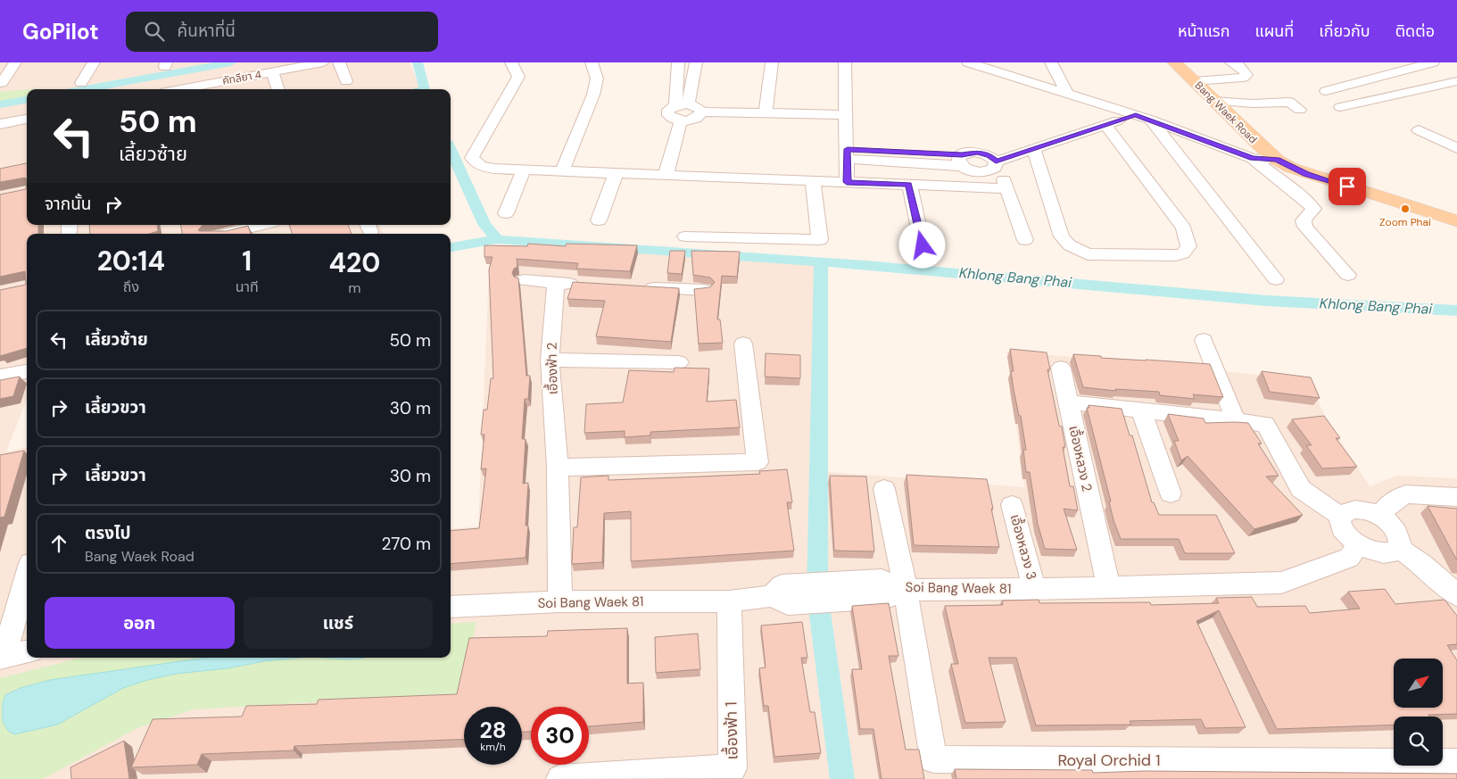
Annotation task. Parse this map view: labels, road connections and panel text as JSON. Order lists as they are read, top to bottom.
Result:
{
  "streets": {
    "main road": ["Bang Waek Road"],
    "street": [
      "คัทลียา 4",
      "เอื้องฟ้า 2",
      "เอื้องหลวง 2",
      "เอื้องหลวง 3",
      "Soi Bang Waek 81",
      "เอื้องฟ้า 1",
      "Royal Orchid 1"
    ]
  },
  "crossings": [
    ["เอื้องฟ้า 2", "Soi Bang Waek 81"],
    ["เอื้องหลวง 2", "Soi Bang Waek 81"],
    ["เอื้องหลวง 3", "Soi Bang Waek 81"],
    ["Soi Bang Waek 81", "เอื้องฟ้า 1"],
    ["Soi Bang Waek 81", "Royal Orchid 1"]
  ],
  "water": ["Khlong Bang Phai"],
  "places": ["Zoom Phai"],
  "north": "top right",
  "page": {
    "header": "GoPilot",
    "search": "ค้นหาที่นี่",
    "nav": [
      "หน้าแรก",
      "แผนที่",
      "เกี่ยวกับ",
      "ติดต่อ"
    ],
    "turn": ["50 m", "เลี้ยวซ้าย"],
    "then": "จากนั้น",
    "eta": [
      "20:14",
      "ถึง",
      "1",
      "นาที",
      "420",
      "m"
    ],
    "list": [
      {
        "name": "เลี้ยวซ้าย",
        "value": "50 m"
      },
      {
        "name": "เลี้ยวขวา",
        "value": "30 m"
      },
      {
        "name": "เลี้ยวขวา",
        "value": "30 m"
      },
      {
        "name": "ตรงไป",
        "note": "Bang Waek Road",
        "value": "270 m"
      }
    ],
    "buttons": ["ออก", "แชร์"],
    "speed": "28 km/h",
    "limit": "30"
  }
}
